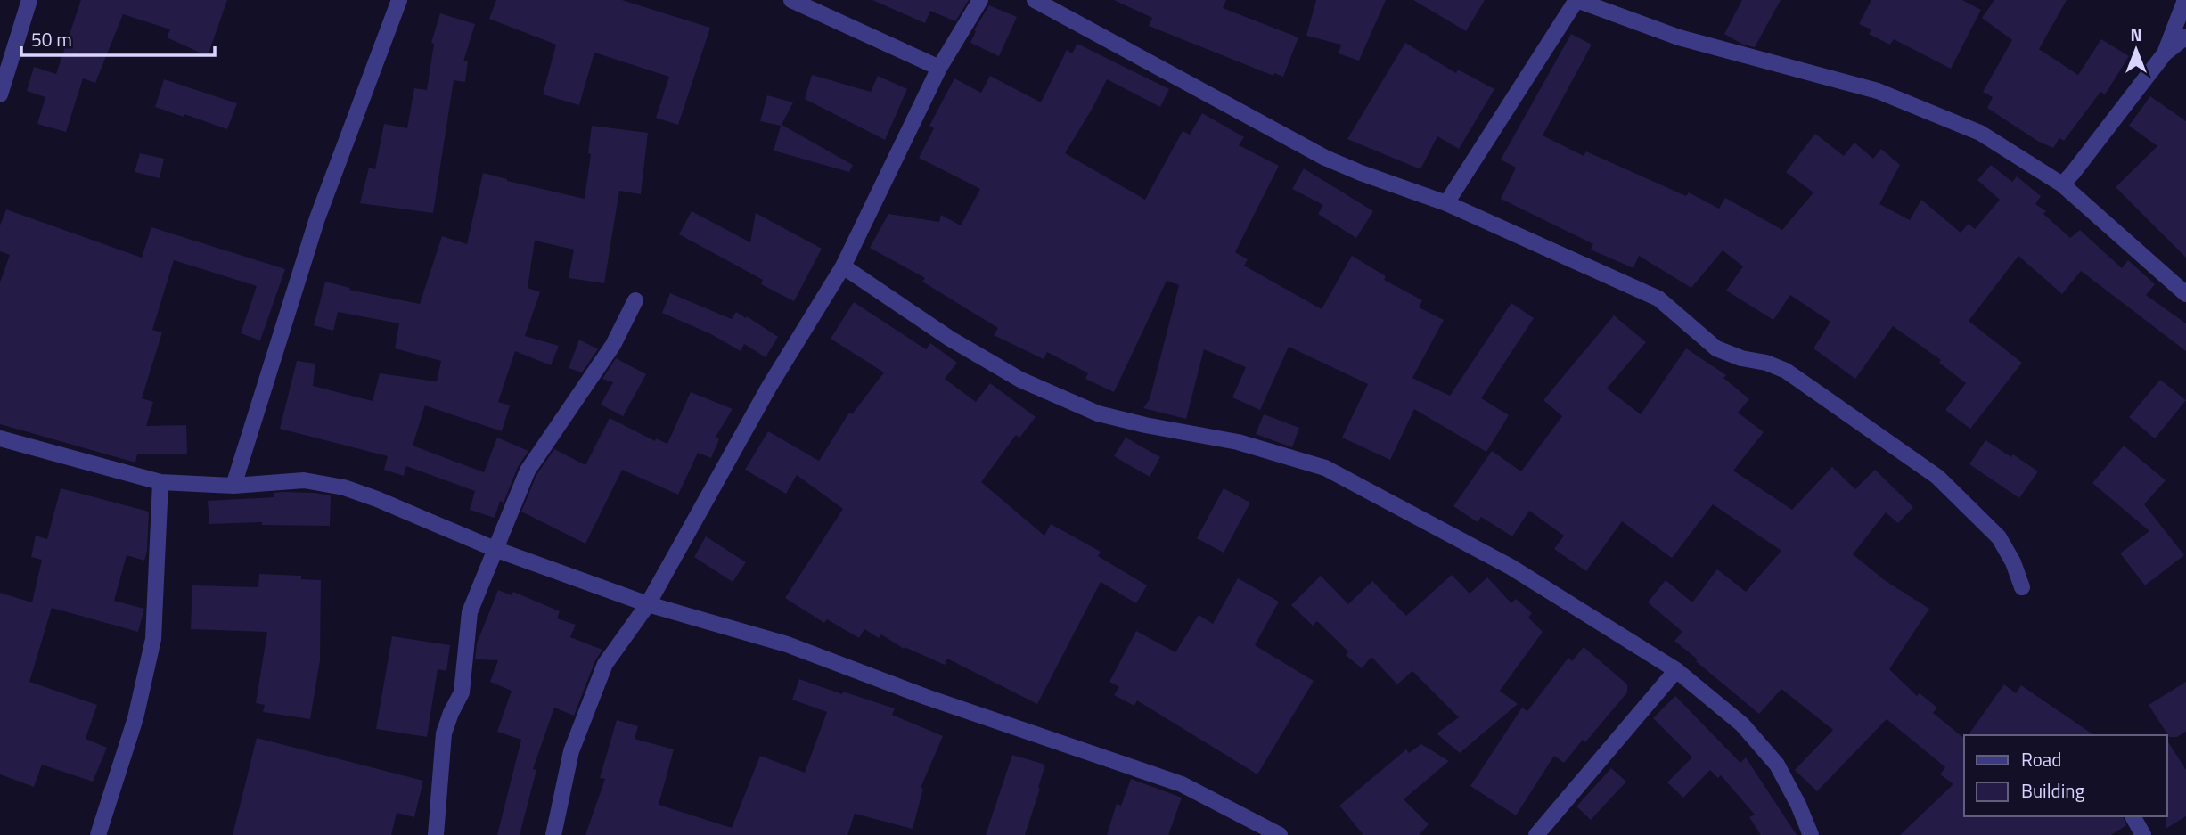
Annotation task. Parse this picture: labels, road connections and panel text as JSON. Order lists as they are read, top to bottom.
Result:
{
  "legend": ["Road", "Building"],
  "scale_bar": "50 m",
  "north": "top"
}
